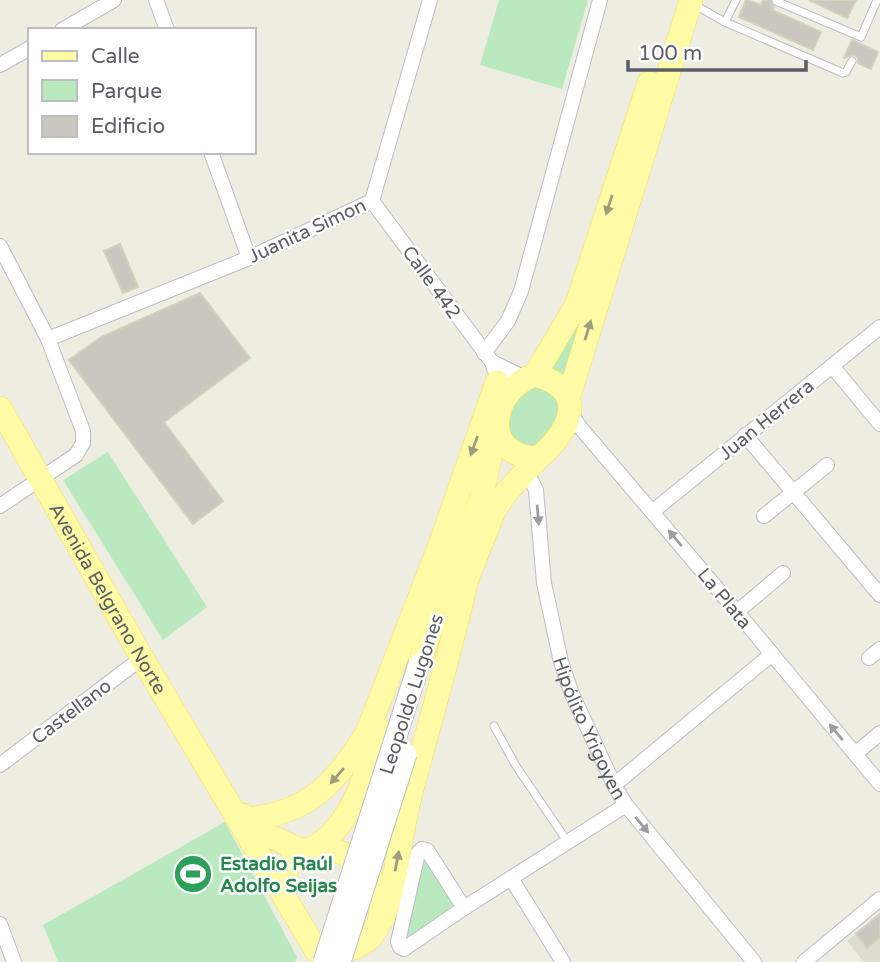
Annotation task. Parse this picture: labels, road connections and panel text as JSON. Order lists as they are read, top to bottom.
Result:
{
  "streets": {
    "main road": ["Avenida Belgrano Norte", "Leopoldo Lugones"],
    "street": [
      "Juanita Simon",
      "Calle 442",
      "Juan Herrera",
      "La Plata",
      "Castellano",
      "Hipólito Yrigoyen"
    ]
  },
  "crossings": [
    ["Juanita Simon", "Calle 442"],
    ["Calle 442", "La Plata"],
    ["Calle 442", "Leopoldo Lugones"],
    ["Calle 442", "Hipólito Yrigoyen"],
    ["Juan Herrera", "La Plata"],
    ["Avenida Belgrano Norte", "Leopoldo Lugones"],
    ["Avenida Belgrano Norte", "Castellano"],
    ["La Plata", "Leopoldo Lugones"],
    ["La Plata", "Hipólito Yrigoyen"],
    ["Leopoldo Lugones", "Hipólito Yrigoyen"]
  ],
  "one_way": ["Hipólito Yrigoyen"],
  "places": {
    "sports": ["Estadio Raúl Adolfo Seijas"]
  },
  "legend": ["Calle", "Parque", "Edificio"],
  "scale_bar": "100 m"
}
